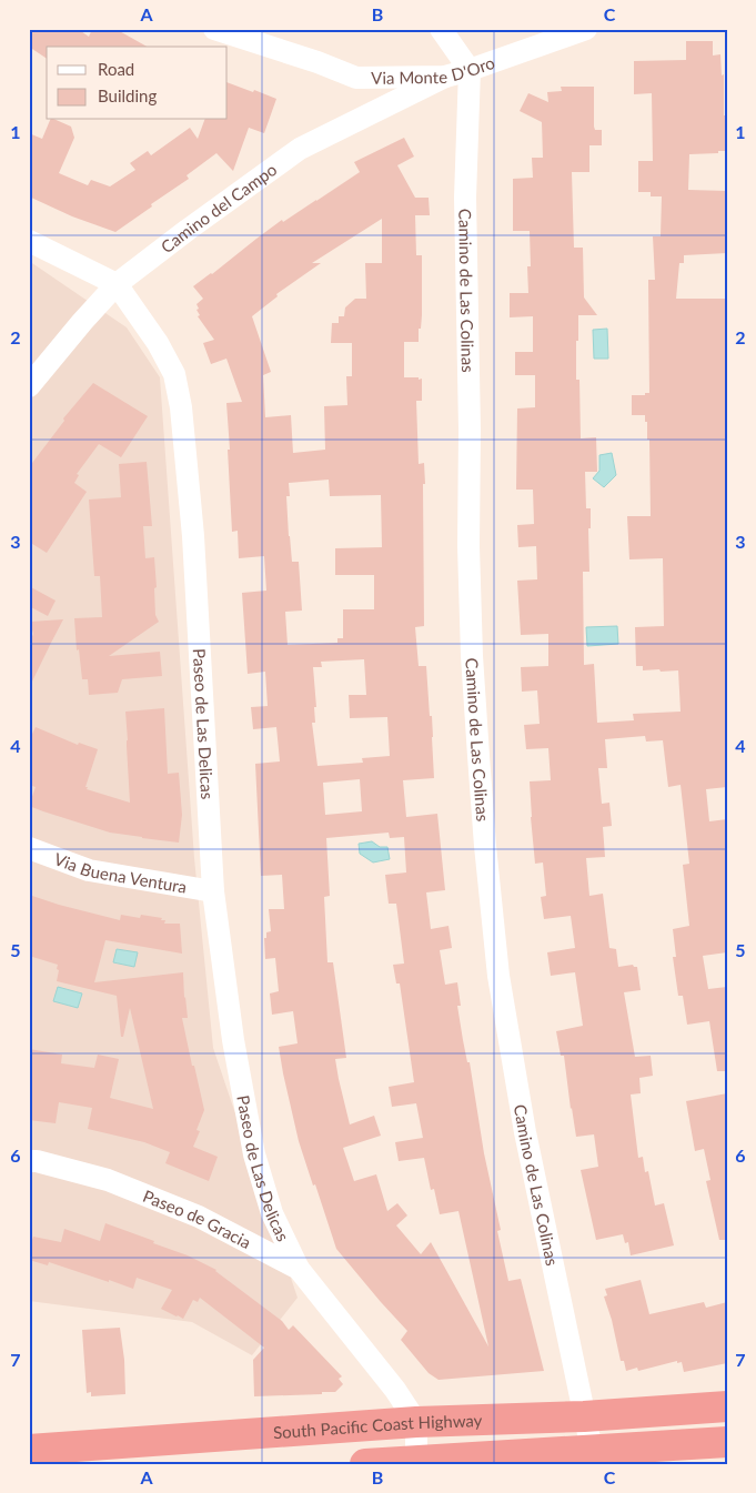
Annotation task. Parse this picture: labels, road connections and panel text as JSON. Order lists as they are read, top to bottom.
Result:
{
  "streets": {
    "highway": ["South Pacific Coast Highway"],
    "street": [
      "Via Monte D'Oro",
      "Camino del Campo",
      "Camino de Las Colinas",
      "Paseo de Las Delicas",
      "Via Buena Ventura",
      "Paseo de Gracia"
    ]
  },
  "crossings": [
    ["Via Monte D'Oro", "Camino del Campo"],
    ["Via Monte D'Oro", "Camino de Las Colinas"],
    ["Camino del Campo", "Paseo de Las Delicas"],
    ["Camino de Las Colinas", "South Pacific Coast Highway"],
    ["Paseo de Las Delicas", "Via Buena Ventura"],
    ["Paseo de Las Delicas", "Paseo de Gracia"],
    ["Paseo de Gracia", "South Pacific Coast Highway"]
  ],
  "legend": ["Road", "Building"],
  "grid": {
    "columns": ["A", "B", "C"],
    "rows": [
      "1",
      "2",
      "3",
      "4",
      "5",
      "6",
      "7"
    ]
  }
}
